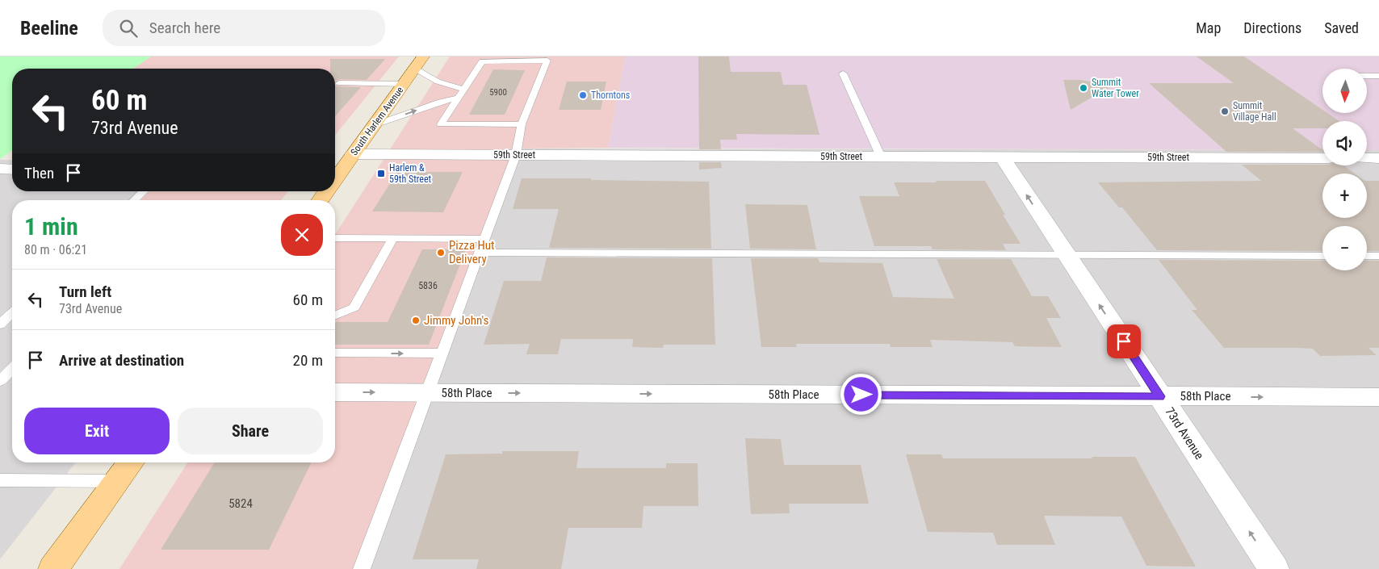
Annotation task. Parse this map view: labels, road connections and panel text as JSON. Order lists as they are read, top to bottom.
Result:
{
  "streets": {
    "main road": ["South Harlem Avenue"],
    "street": ["59th Street", "58th Place", "73rd Avenue"]
  },
  "crossings": [
    ["South Harlem Avenue", "59th Street"],
    ["59th Street", "73rd Avenue"],
    ["58th Place", "73rd Avenue"]
  ],
  "one_way": ["58th Place", "73rd Avenue"],
  "places": {
    "other": [
      "Summit Water Tower",
      "Thorntons",
      "Summit Village Hall",
      "Pizza Hut Delivery",
      "Jimmy John's"
    ],
    "transit": ["Harlem & 59th Street"]
  },
  "house_numbers": ["5900", "5836", "5824"],
  "north": "bottom",
  "page": {
    "header": "Beeline",
    "search": "Search here",
    "nav": ["Map", "Directions", "Saved"],
    "map_buttons": ["+", "−"],
    "turn": ["60 m", "73rd Avenue"],
    "then": "Then",
    "heading": ["1 min", "80 m · 06:21"],
    "list": [
      {
        "name": "Turn left",
        "note": "73rd Avenue",
        "value": "60 m"
      },
      {
        "name": "Arrive at destination",
        "value": "20 m"
      }
    ],
    "buttons": ["Exit", "Share"]
  }
}
